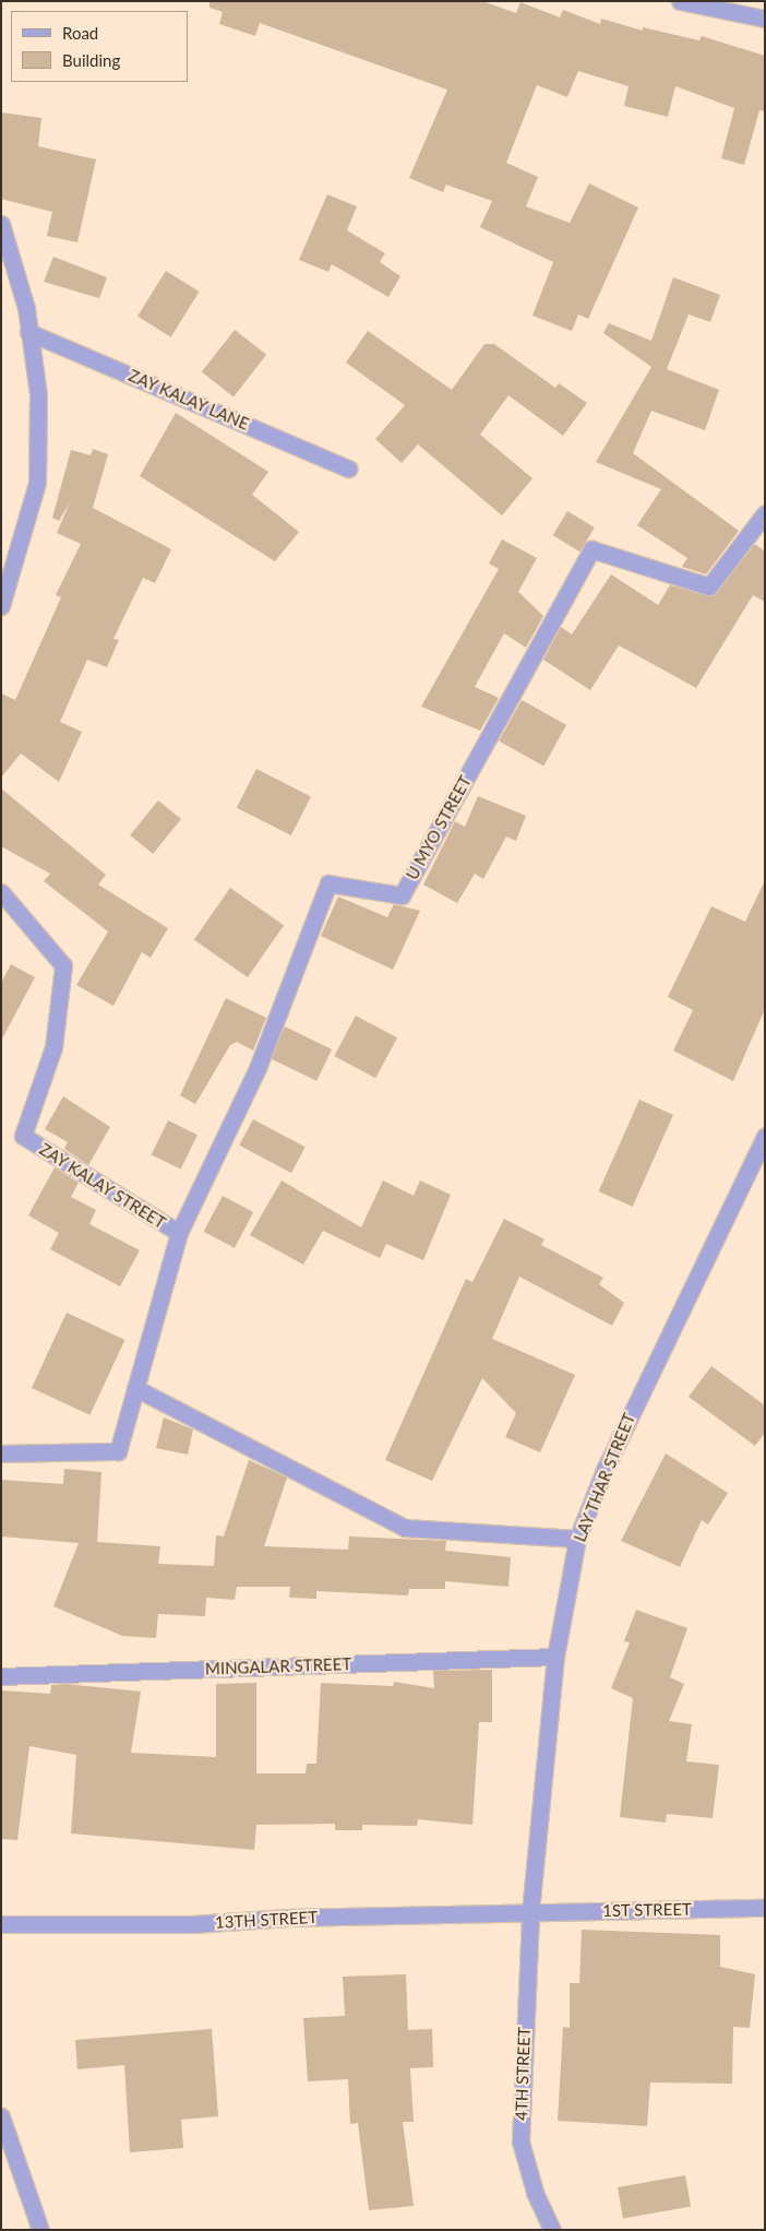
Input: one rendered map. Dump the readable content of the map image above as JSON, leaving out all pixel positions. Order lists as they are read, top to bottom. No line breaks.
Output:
{"streets":{"street":["ZAY KALAY LANE","U MYO STREET","ZAY KALAY STREET","LAY THAR STREET","MINGALAR STREET","1ST STREET","13TH STREET","4TH STREET"]},"crossings":[["U MYO STREET","ZAY KALAY STREET"],["LAY THAR STREET","MINGALAR STREET"],["LAY THAR STREET","1ST STREET"],["LAY THAR STREET","13TH STREET"],["LAY THAR STREET","4TH STREET"],["1ST STREET","13TH STREET"],["1ST STREET","4TH STREET"],["13TH STREET","4TH STREET"]],"legend":["Road","Building"]}
